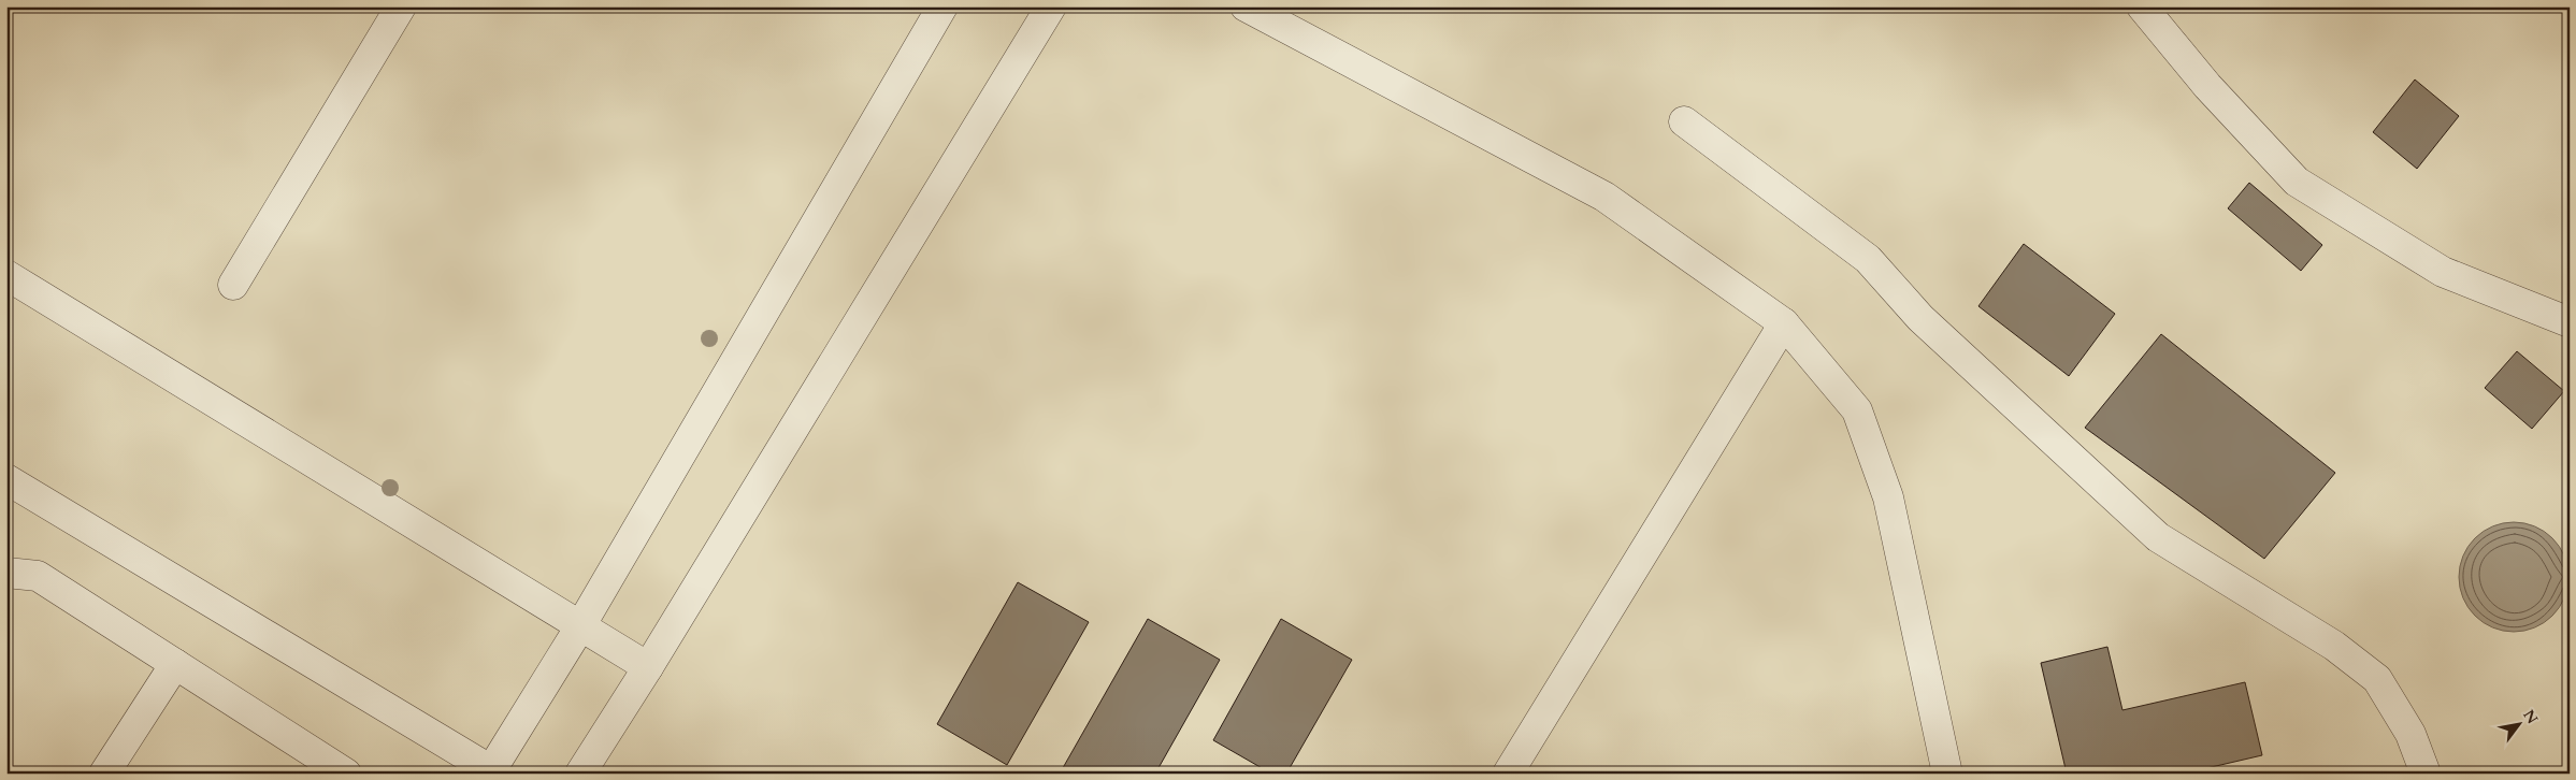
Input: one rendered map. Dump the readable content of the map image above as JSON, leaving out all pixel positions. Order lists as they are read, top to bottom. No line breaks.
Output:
{"north":"top right"}
